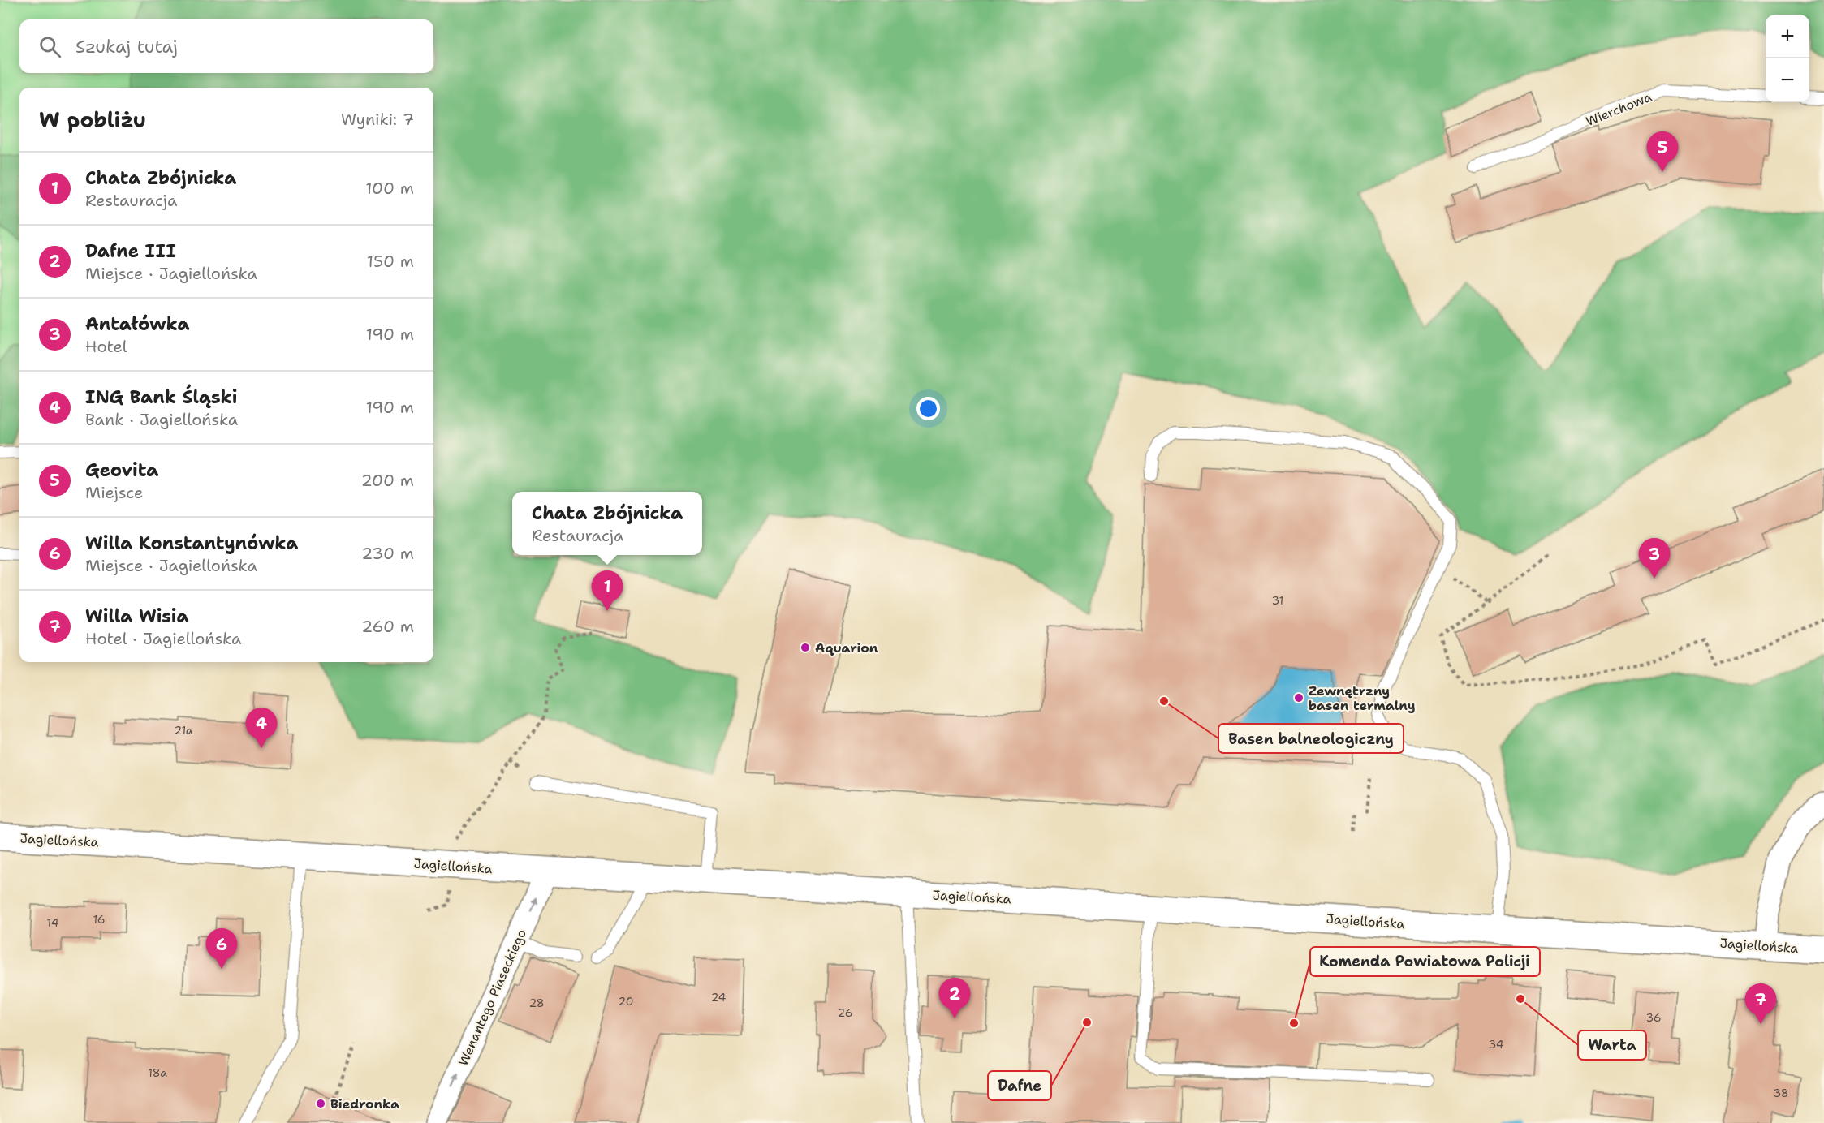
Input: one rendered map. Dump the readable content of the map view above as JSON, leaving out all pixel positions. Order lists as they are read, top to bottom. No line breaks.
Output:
{"streets":{"street":["Jagiellońska","Wenantego Piaseckiego"],"lane":["Wierchowa"]},"crossings":[["Jagiellońska","Wenantego Piaseckiego"]],"one_way":["Wenantego Piaseckiego"],"places":["Aquarion","Zewnętrzny basen termalny","Basen balneologiczny","Warta","Dafne","Komenda Powiatowa Policji","Biedronka"],"house_numbers":["31","21a","16","14","24","20","28","26","36","34","18a","38"],"page":{"map_buttons":["+","−"],"search":"Szukaj tutaj","heading":["W pobliżu","Wyniki: 7"],"pins":["5","3","1","4","6","2","7"],"list":[{"mark":"1","name":"Chata Zbójnicka","note":"Restauracja","value":"100 m"},{"mark":"2","name":"Dafne III","note":"Miejsce · Jagiellońska","value":"150 m"},{"mark":"3","name":"Antałówka","note":"Hotel","value":"190 m"},{"mark":"4","name":"ING Bank Śląski","note":"Bank · Jagiellońska","value":"190 m"},{"mark":"5","name":"Geovita","note":"Miejsce","value":"200 m"},{"mark":"6","name":"Willa Konstantynówka","note":"Miejsce · Jagiellońska","value":"230 m"},{"mark":"7","name":"Willa Wisia","note":"Hotel · Jagiellońska","value":"260 m"}],"popup":["Chata Zbójnicka","Restauracja"]}}
